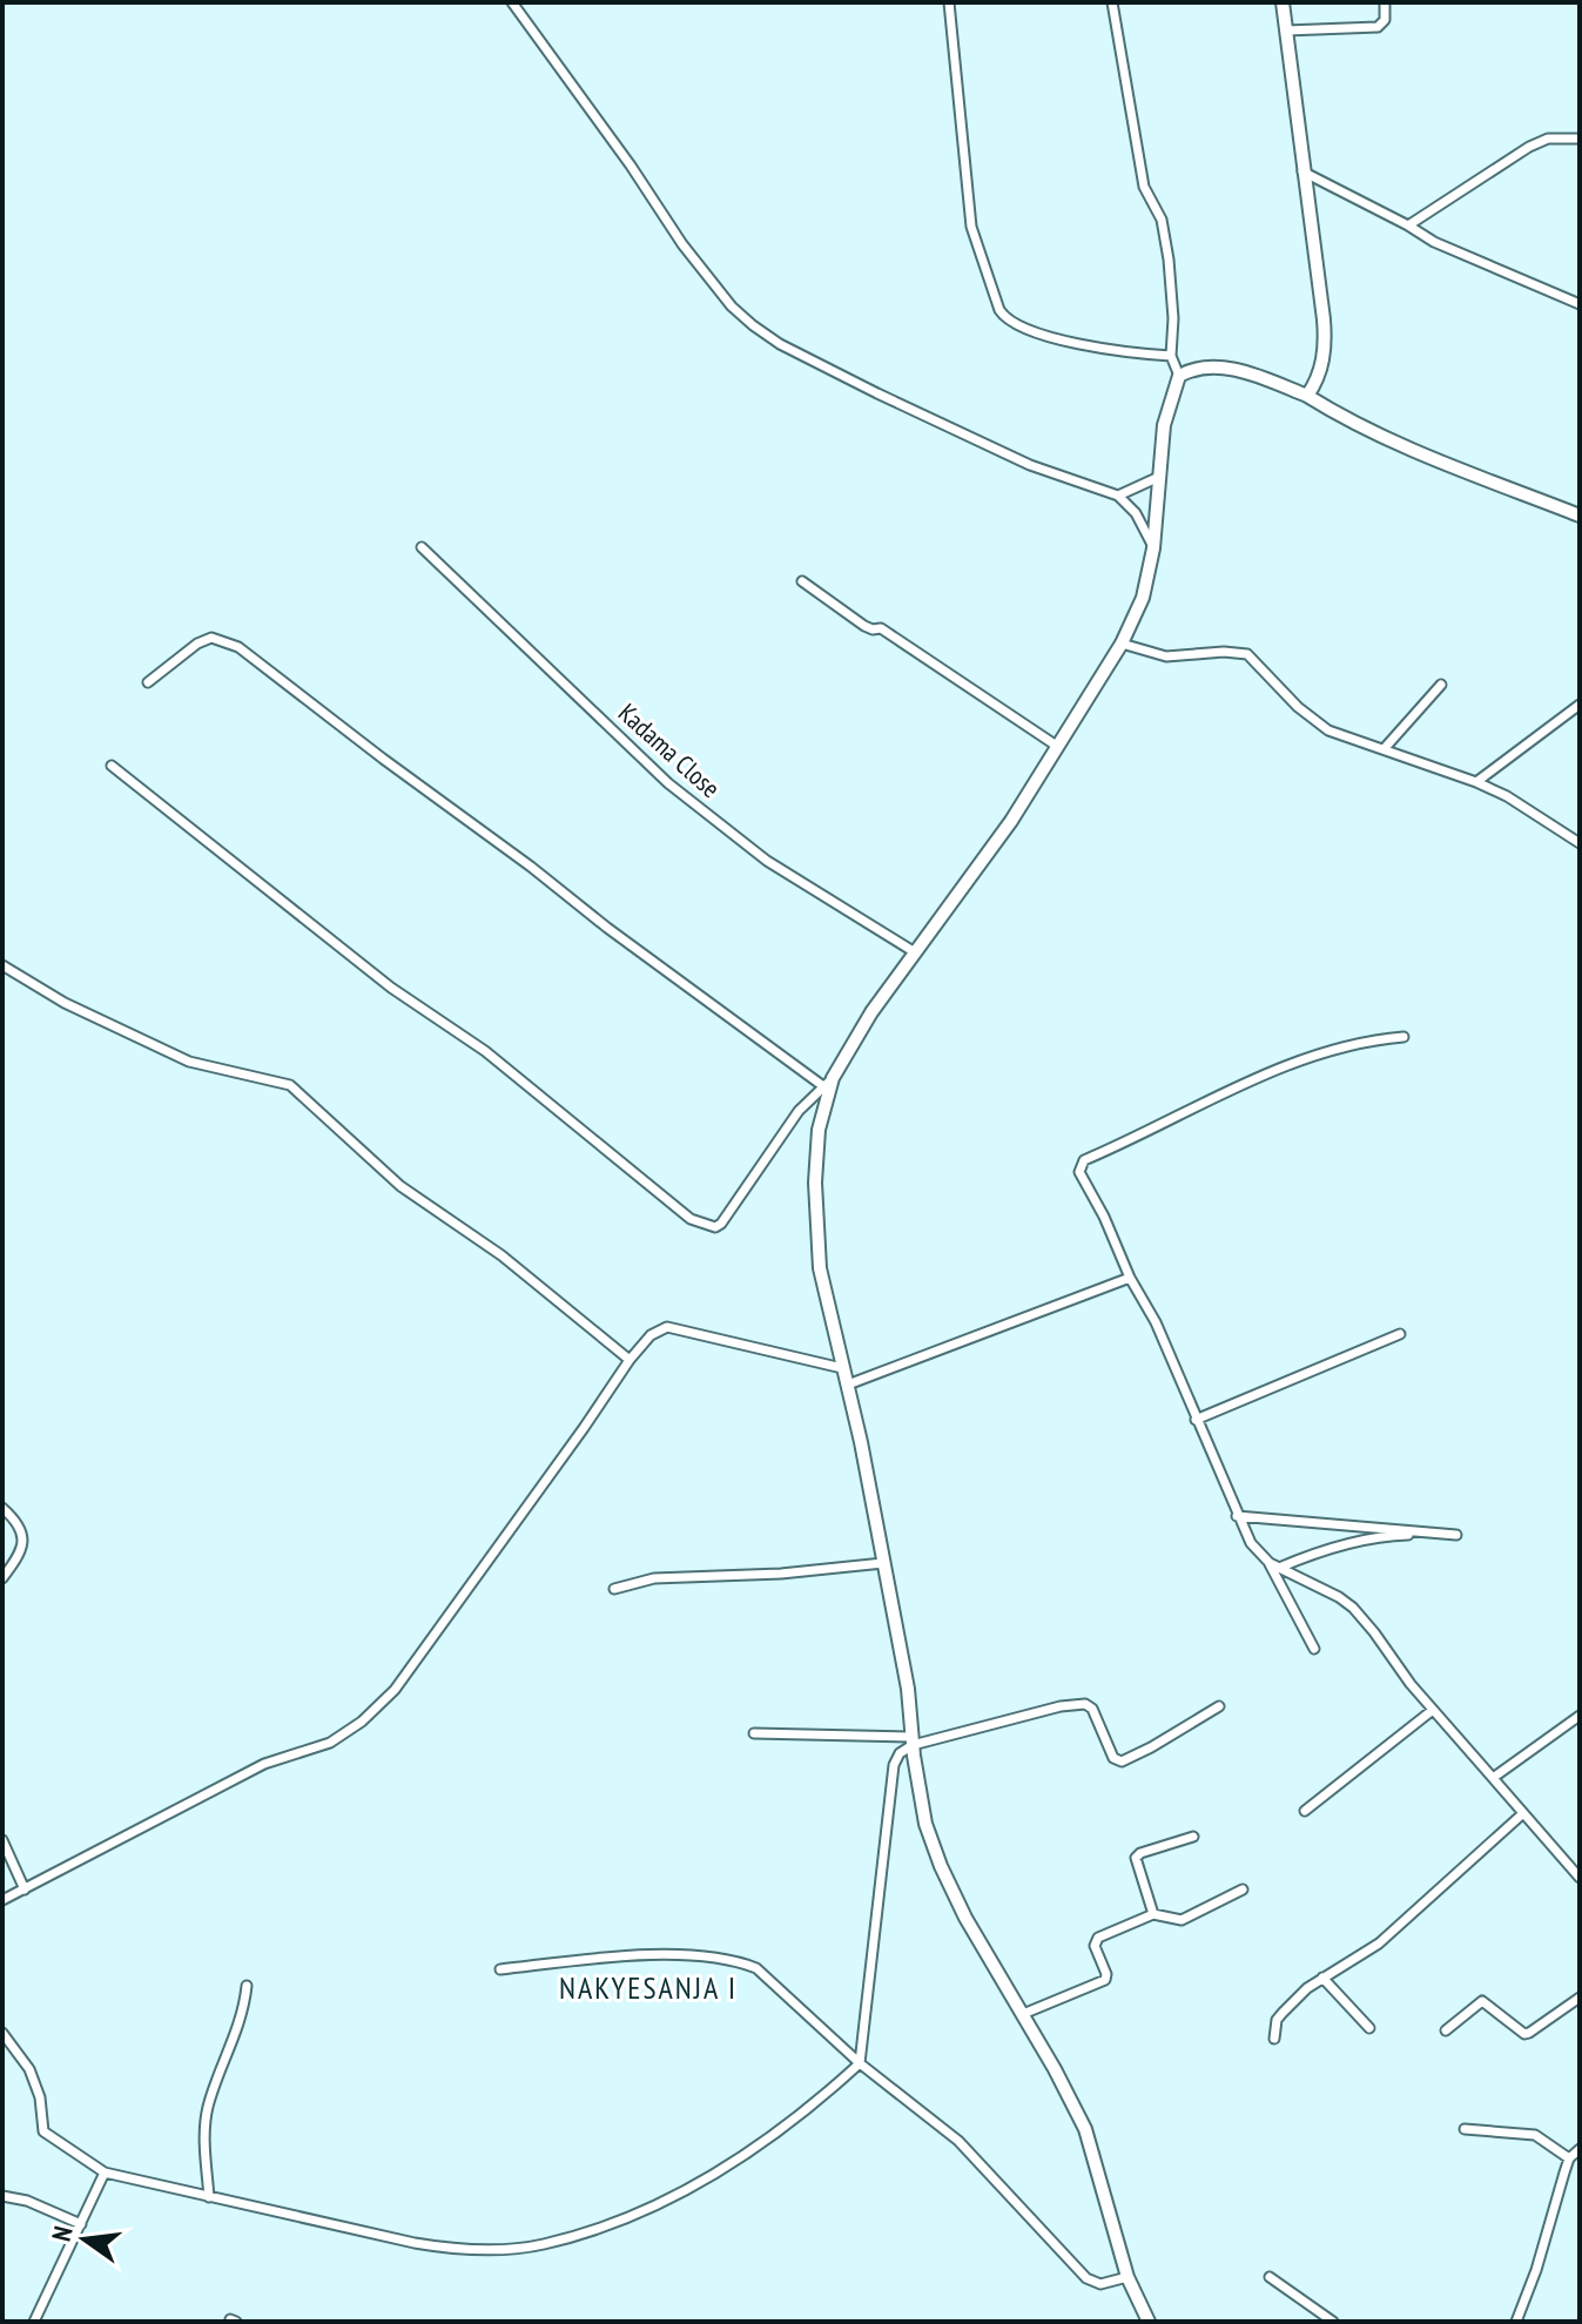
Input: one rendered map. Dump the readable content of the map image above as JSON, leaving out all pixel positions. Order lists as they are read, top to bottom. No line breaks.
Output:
{"streets":{"street":["Kadama Close"]},"districts":["NAKYESANJA I"],"north":"left"}
